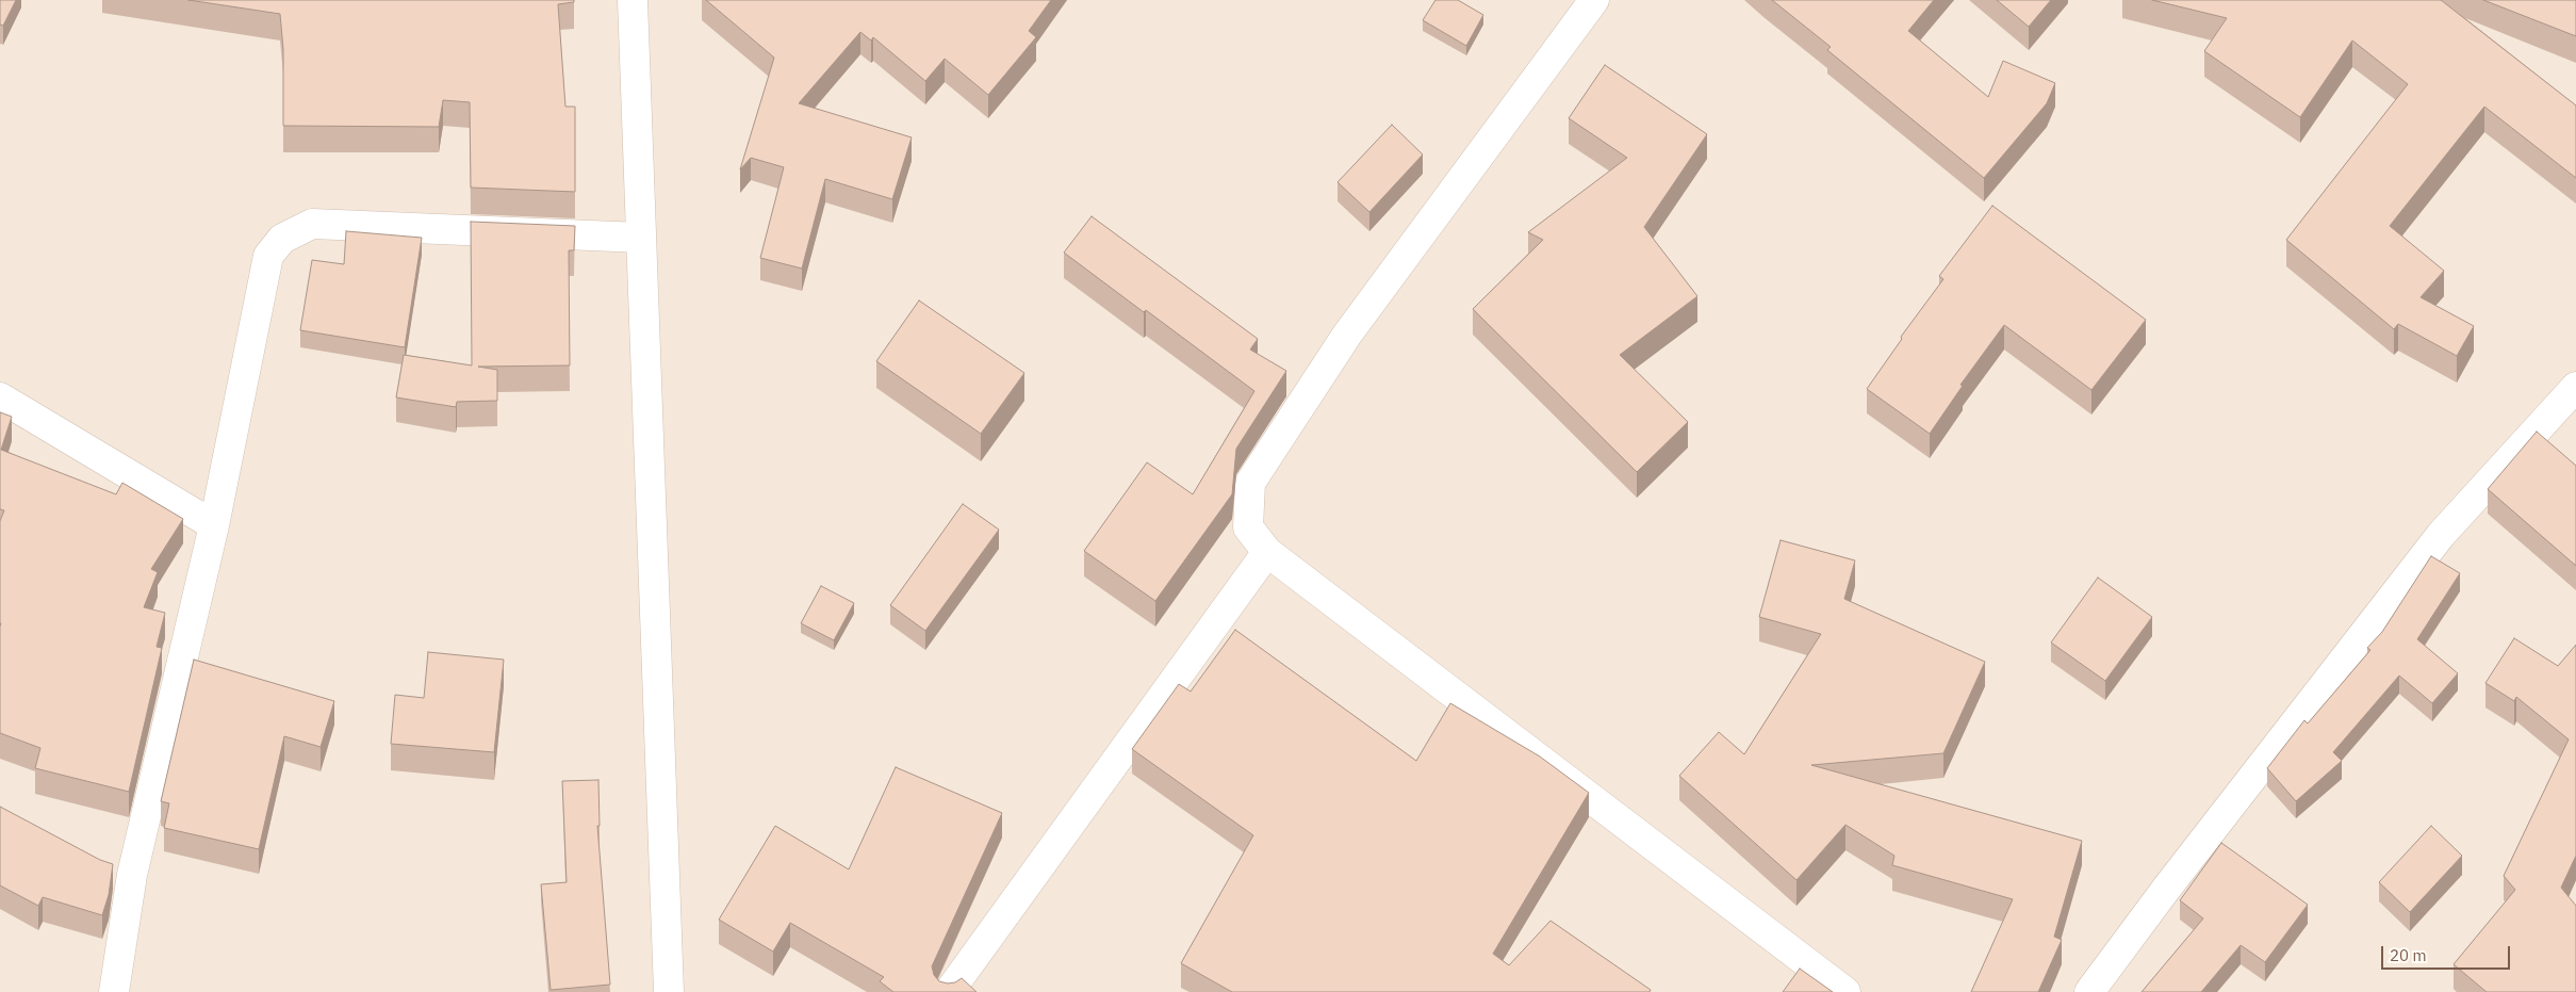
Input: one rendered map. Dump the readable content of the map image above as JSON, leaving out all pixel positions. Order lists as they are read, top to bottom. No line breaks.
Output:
{"scale_bar":"20 m"}
